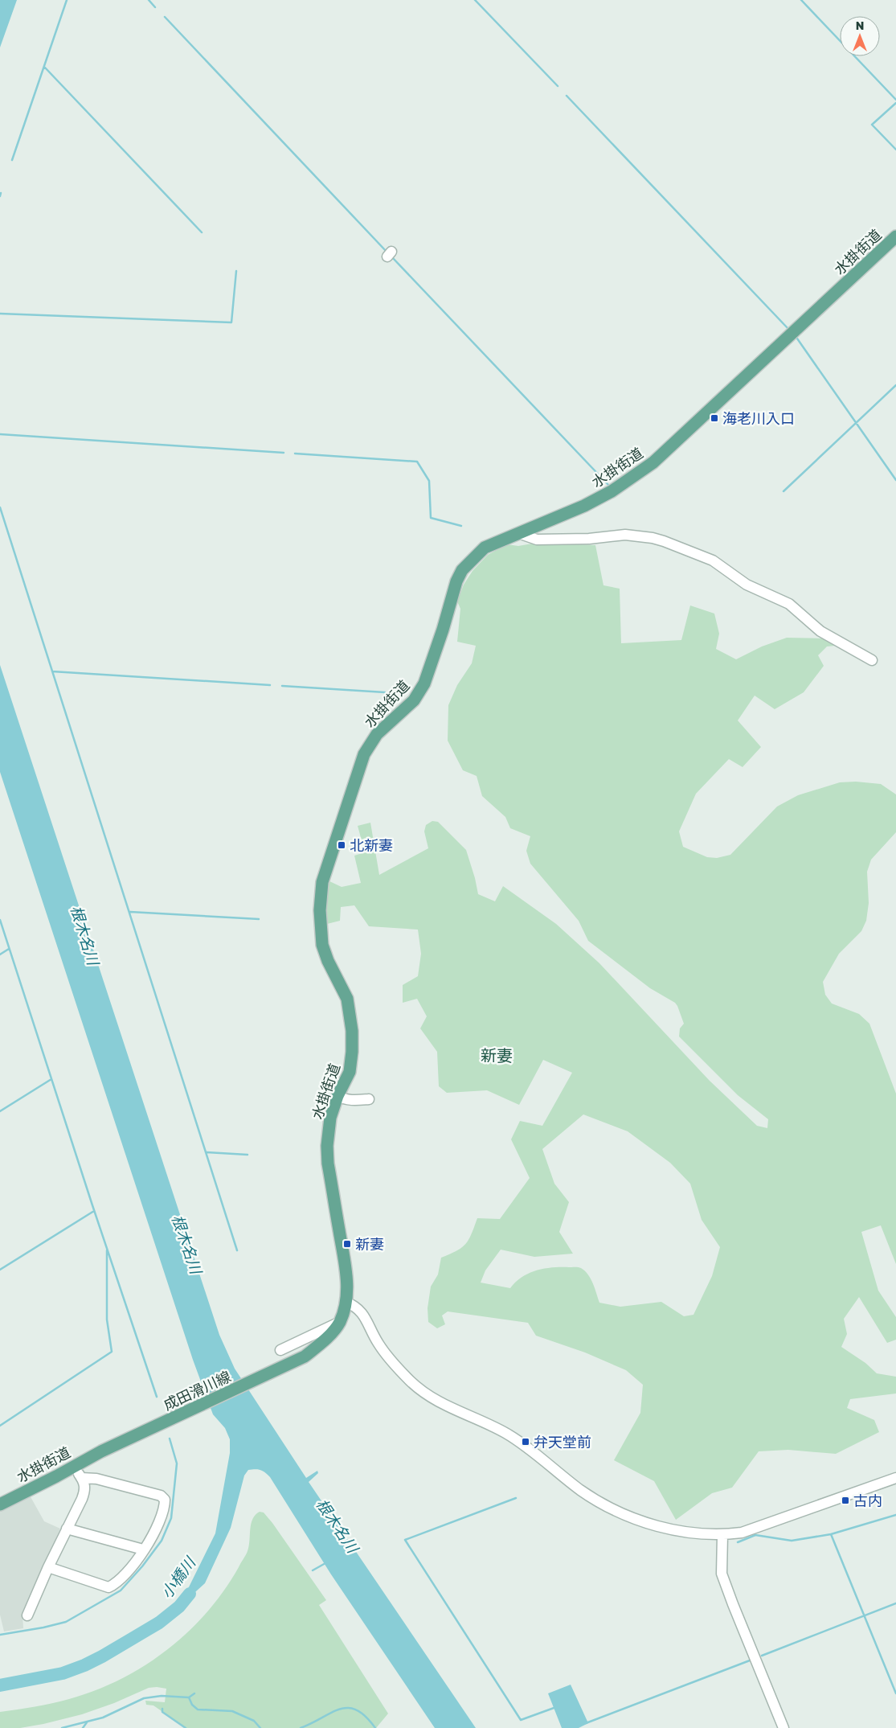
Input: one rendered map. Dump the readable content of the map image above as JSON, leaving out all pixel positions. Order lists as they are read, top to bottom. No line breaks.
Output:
{"streets":{"main road":["水掛街道","成田滑川線"]},"crossings":[["水掛街道","成田滑川線"]],"districts":["新妻"],"water":["根木名川","小橋川"],"places":{"transit":["海老川入口","北新妻","新妻","弁天堂前","古内"]},"north":"top"}
